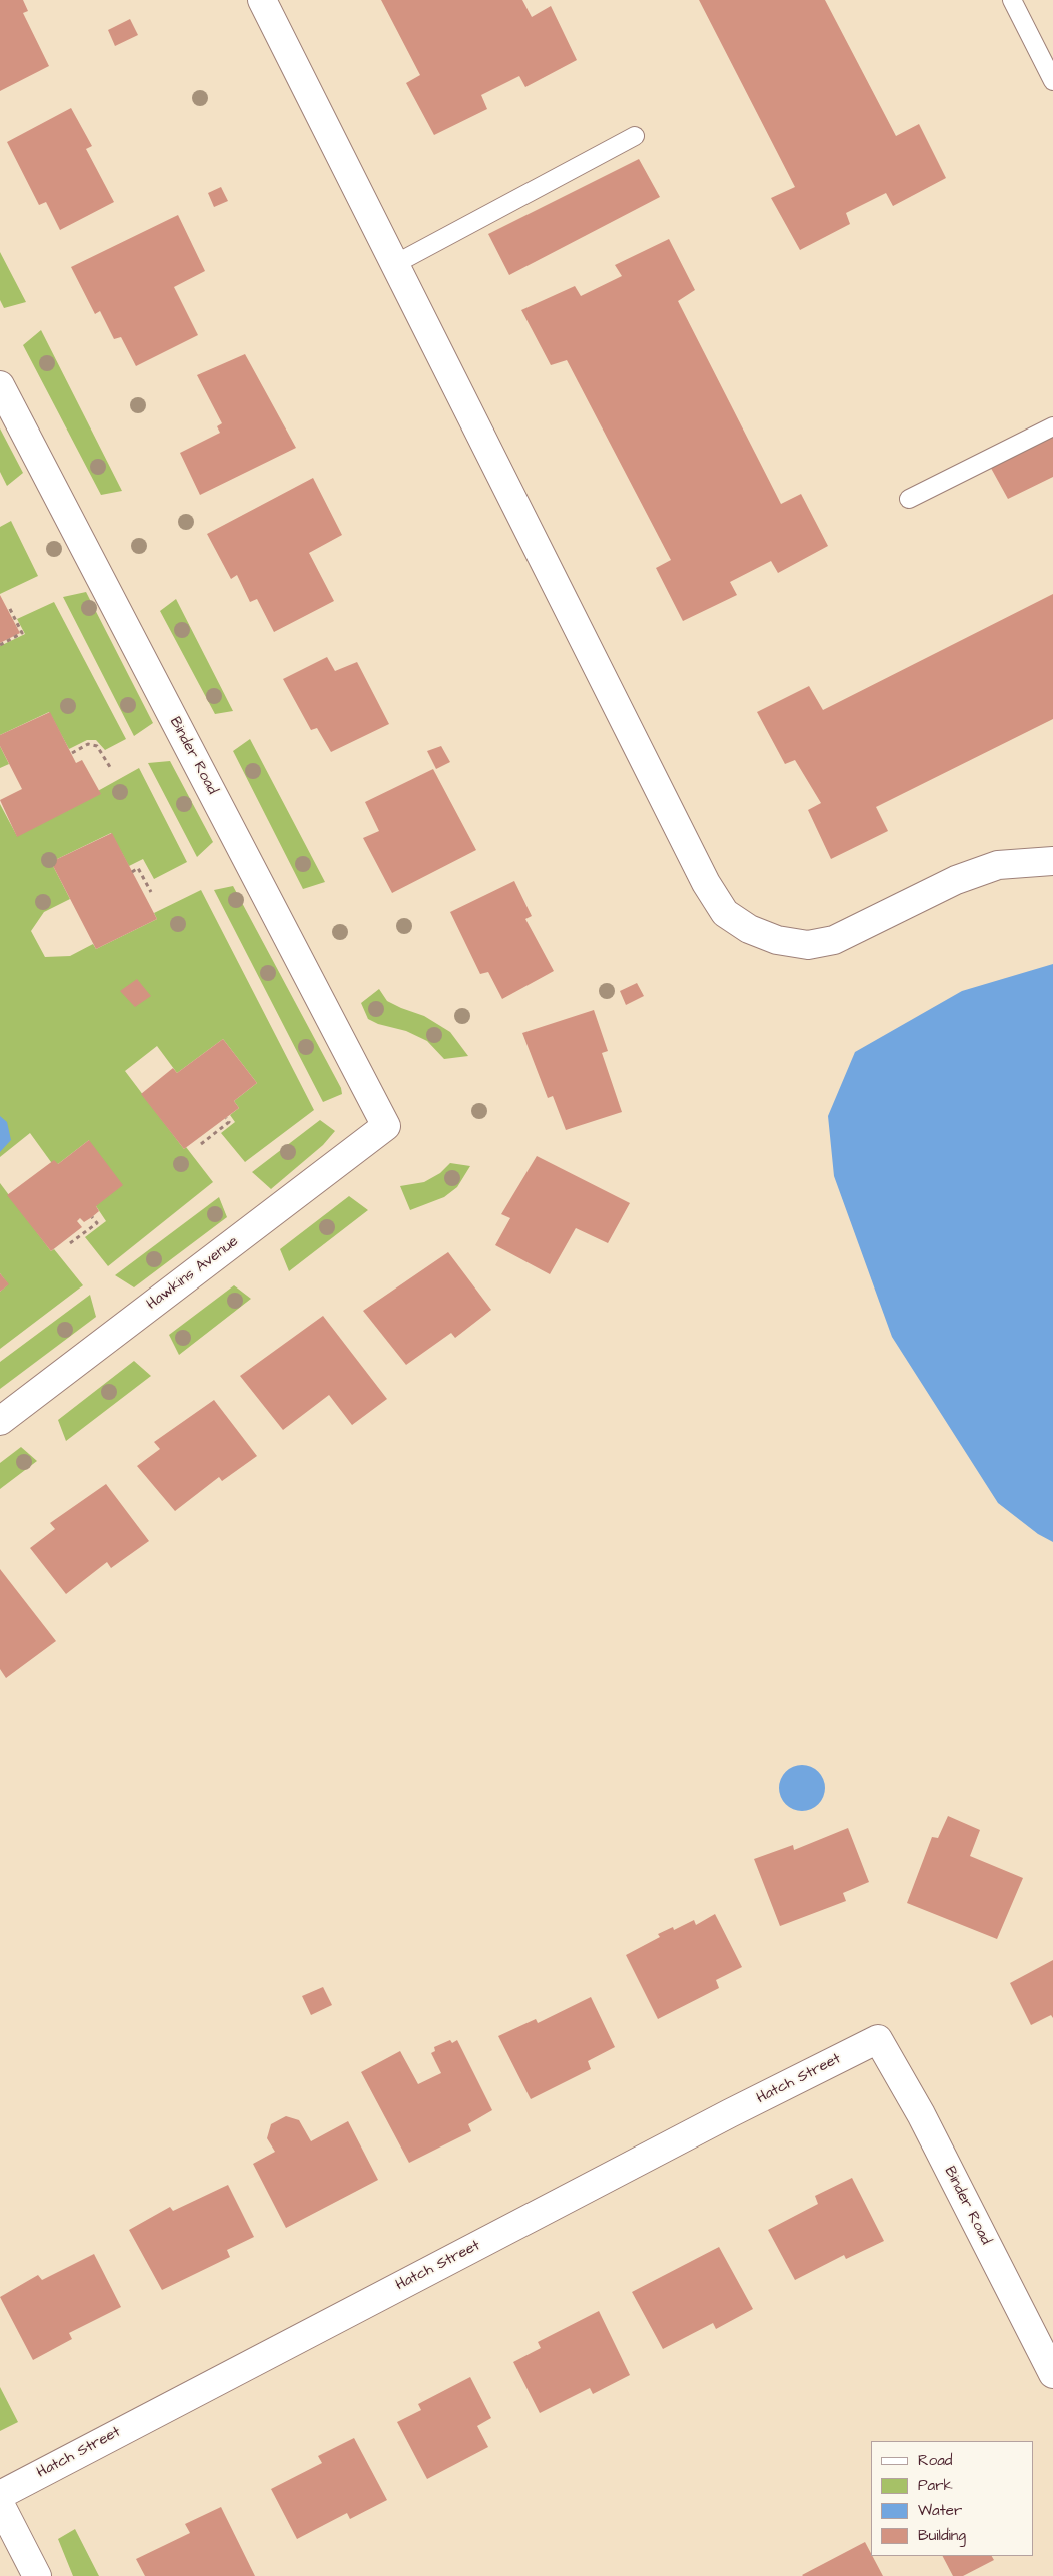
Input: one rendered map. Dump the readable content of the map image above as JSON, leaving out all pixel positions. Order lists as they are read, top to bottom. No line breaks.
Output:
{"streets":{"street":["Binder Road","Hawkins Avenue","Hatch Street"]},"crossings":[["Binder Road","Hawkins Avenue"],["Binder Road","Hatch Street"]],"legend":["Road","Park","Water","Building"]}
